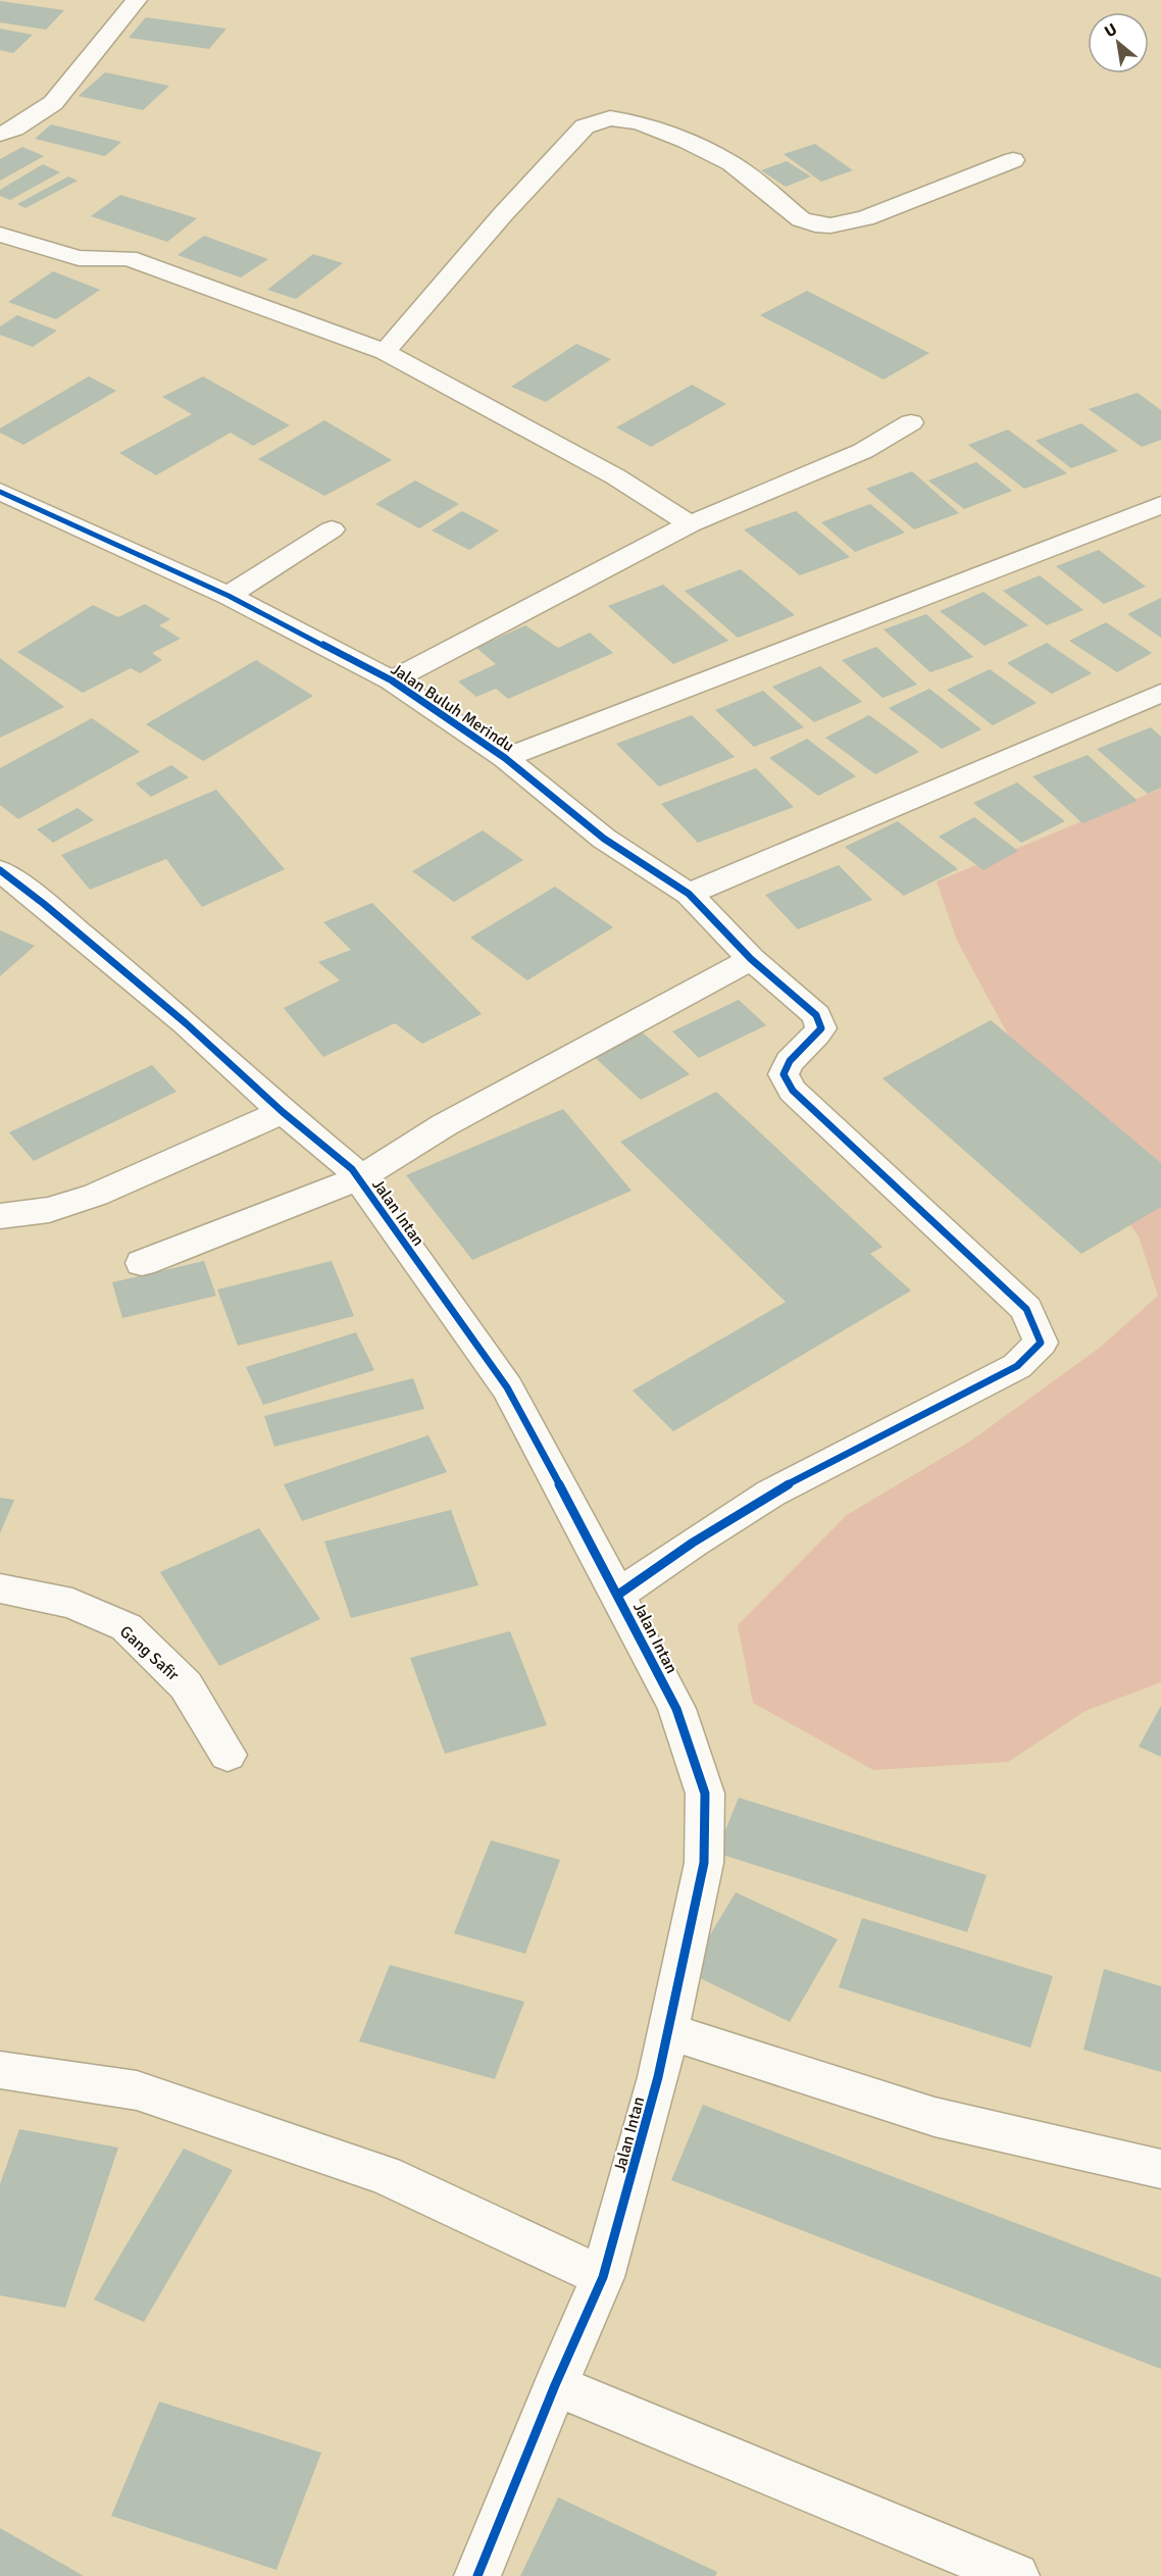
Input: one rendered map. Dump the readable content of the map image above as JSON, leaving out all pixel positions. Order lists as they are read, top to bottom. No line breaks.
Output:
{"streets":{"street":["Jalan Buluh Merindu","Jalan Intan","Gang Safir"]},"crossings":[["Jalan Buluh Merindu","Jalan Intan"]],"north":"top left"}
